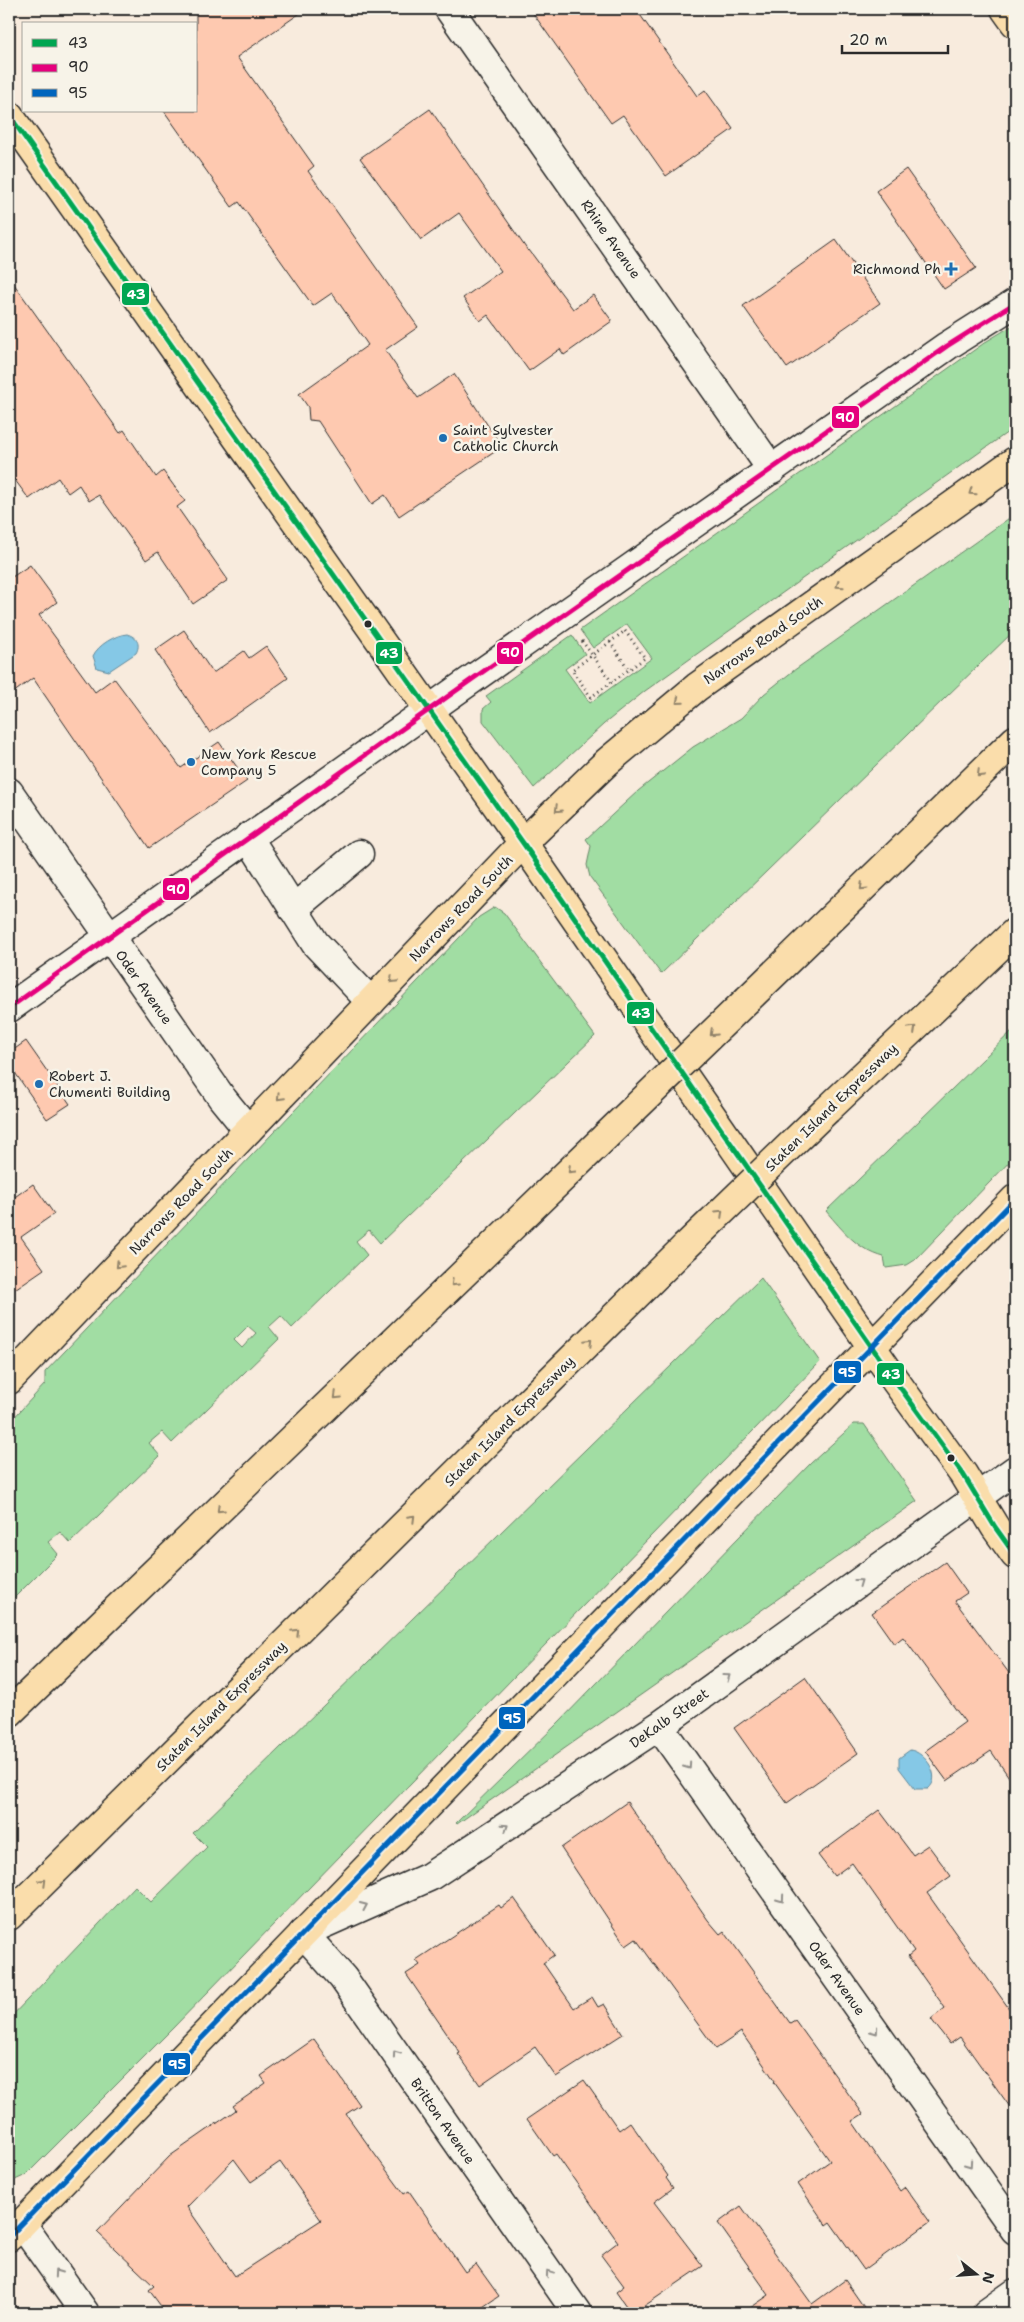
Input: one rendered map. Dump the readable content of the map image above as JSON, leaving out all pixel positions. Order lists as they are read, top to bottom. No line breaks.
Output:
{"streets":{"main road":["Narrows Road South","Staten Island Expressway"],"street":["Rhine Avenue","Oder Avenue","DeKalb Street","Britton Avenue"]},"crossings":[["Narrows Road South","Oder Avenue"],["Oder Avenue","DeKalb Street"],["DeKalb Street","Britton Avenue"]],"one_way":["Narrows Road South","Oder Avenue","DeKalb Street","Britton Avenue"],"places":{"health":["Richmond Ph"],"other":["Saint Sylvester Catholic Church","New York Rescue Company 5","Robert J. Chumenti Building"]},"lines":["transit line 43","transit line 90","transit line 95"],"legend":["43","90","95"],"scale_bar":"20 m","north":"right"}
